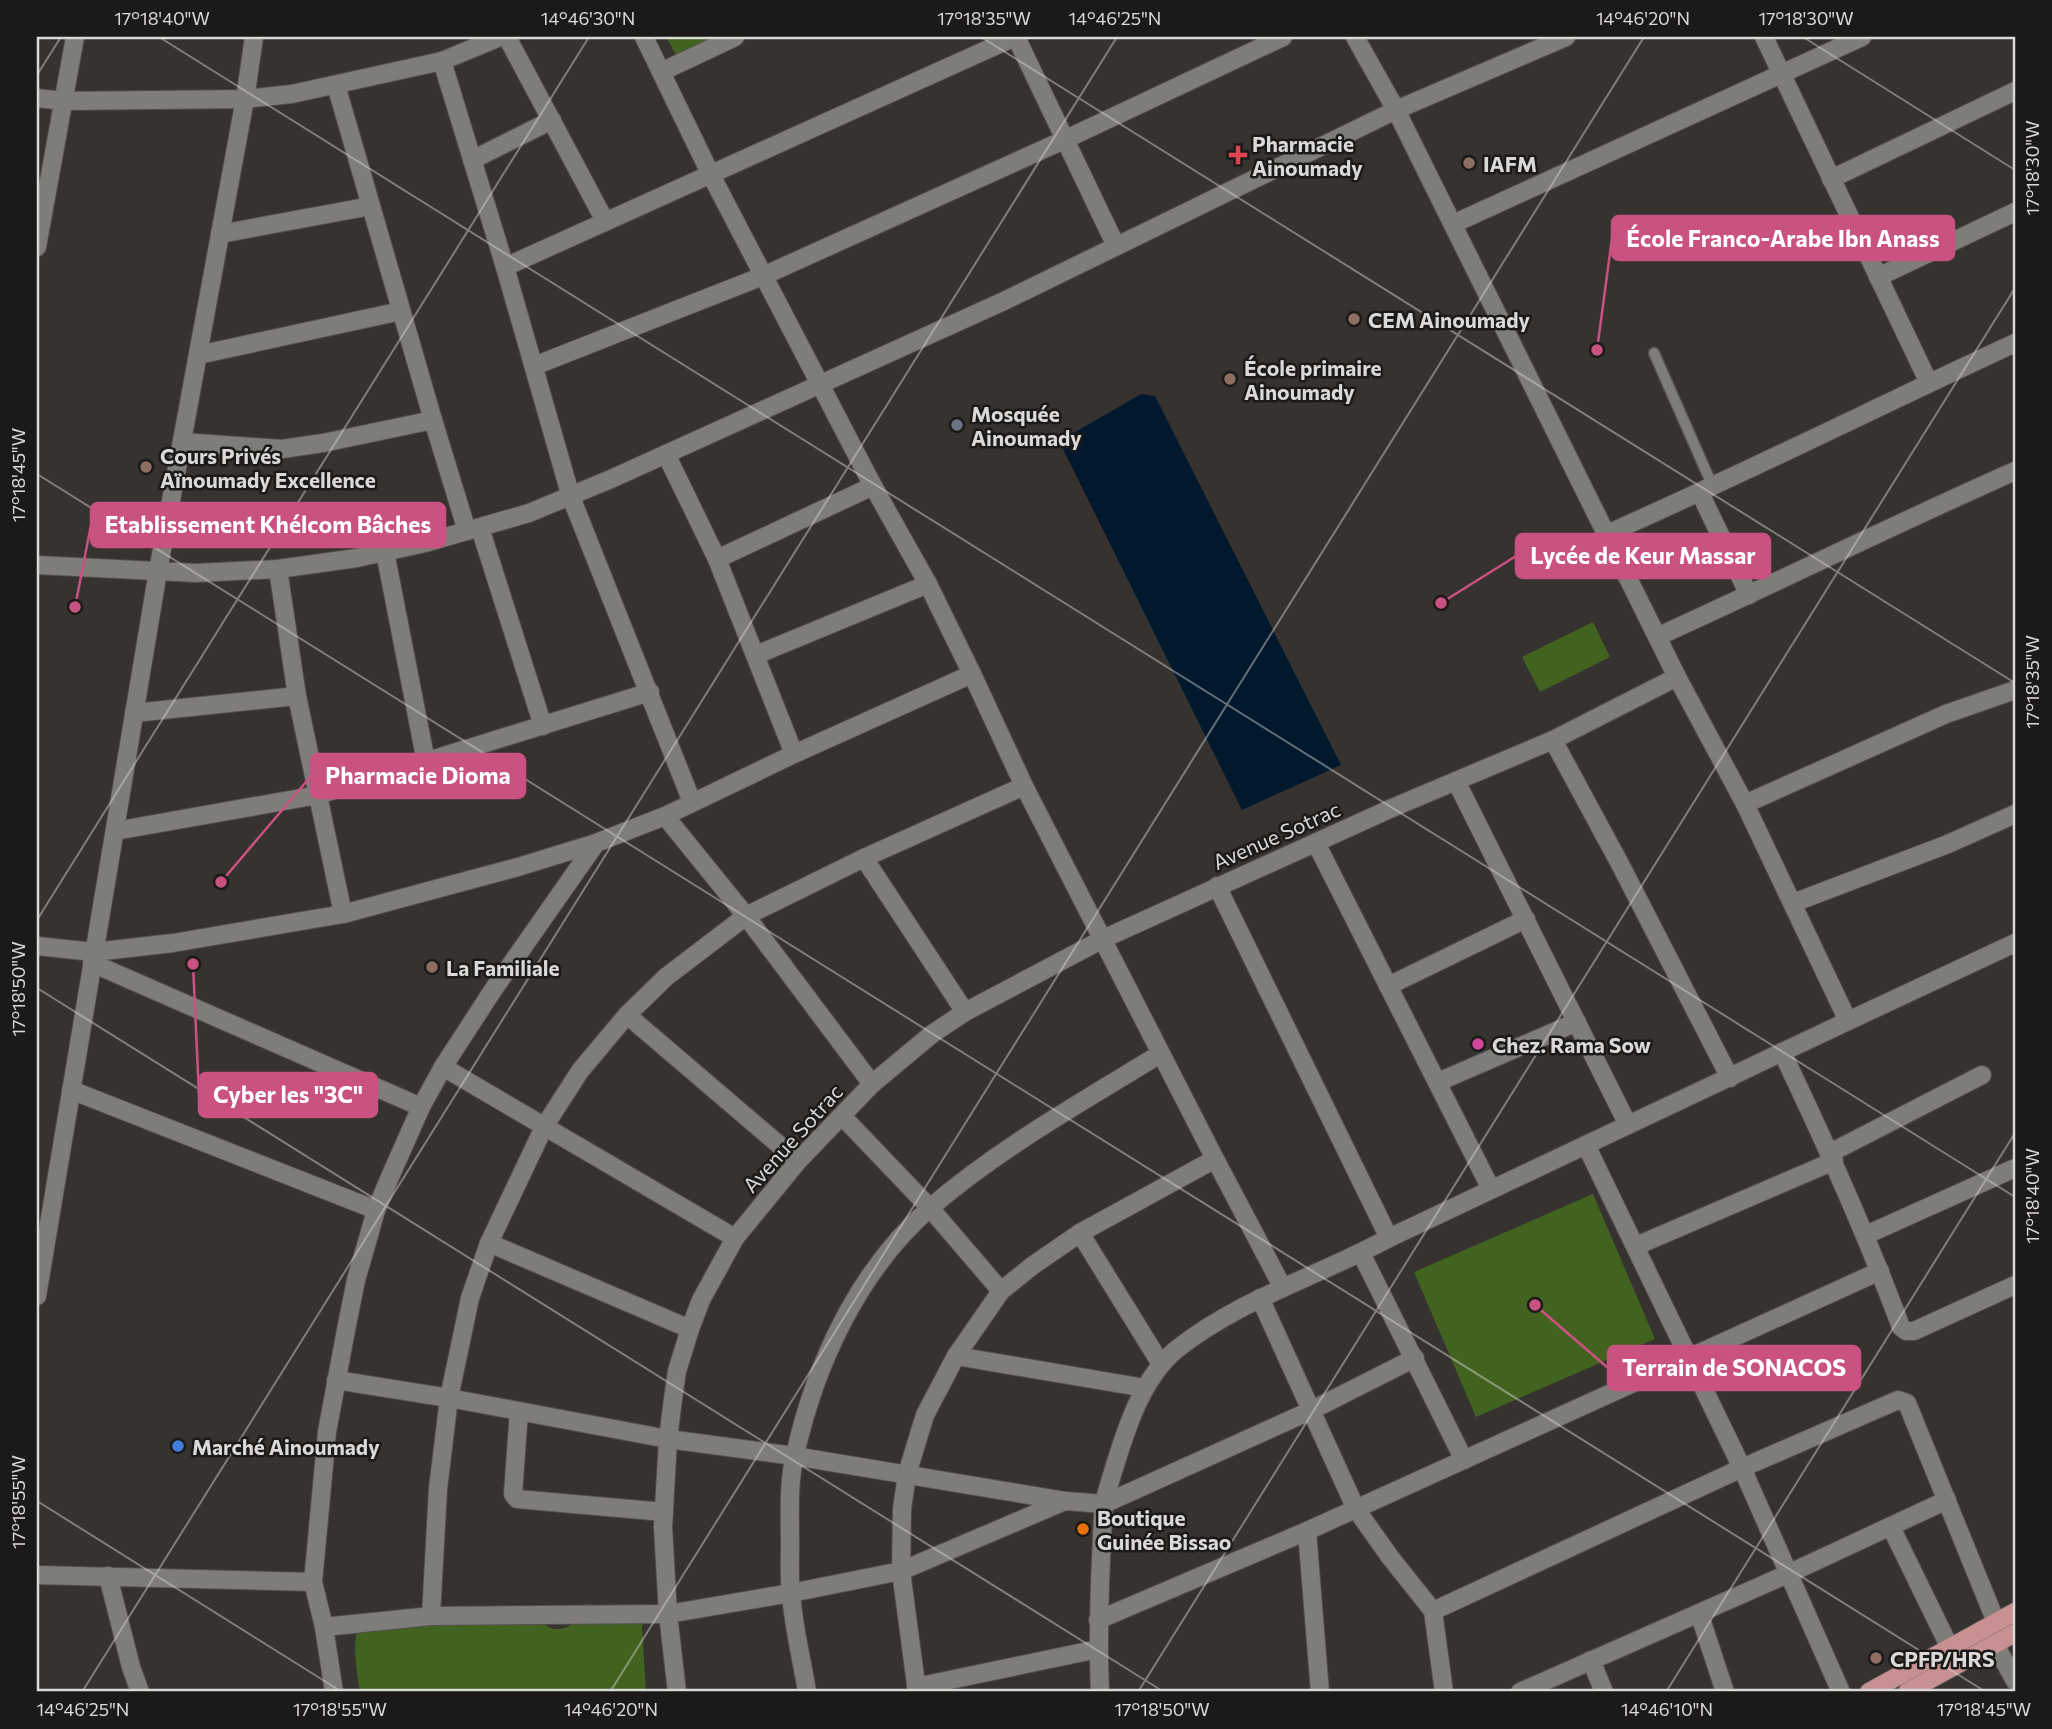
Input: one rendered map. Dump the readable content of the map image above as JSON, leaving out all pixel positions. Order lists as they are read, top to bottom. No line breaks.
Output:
{"streets":{"street":["Avenue Sotrac"]},"places":{"health":["Pharmacie Ainoumady"],"other":["IAFM","CEM Ainoumady","École Franco-Arabe Ibn Anass","École primaire Ainoumady","Mosquée Ainoumady","Cours Privés Aïnoumady Excellence","Lycée de Keur Massar","Etablissement Khélcom Bâches","Pharmacie Dioma","Cyber les \"3C\"","La Familiale","Chez. Rama Sow","Terrain de SONACOS","Marché Ainoumady","Boutique Guinée Bissao","CPFP/HRS"]},"coordinates":["17°18'40\"W","14°46'30\"N","17°18'35\"W","14°46'25\"N","14°46'20\"N","17°18'30\"W","17°18'45\"W","17°18'50\"W","17°18'55\"W","14°46'10\"N"]}
